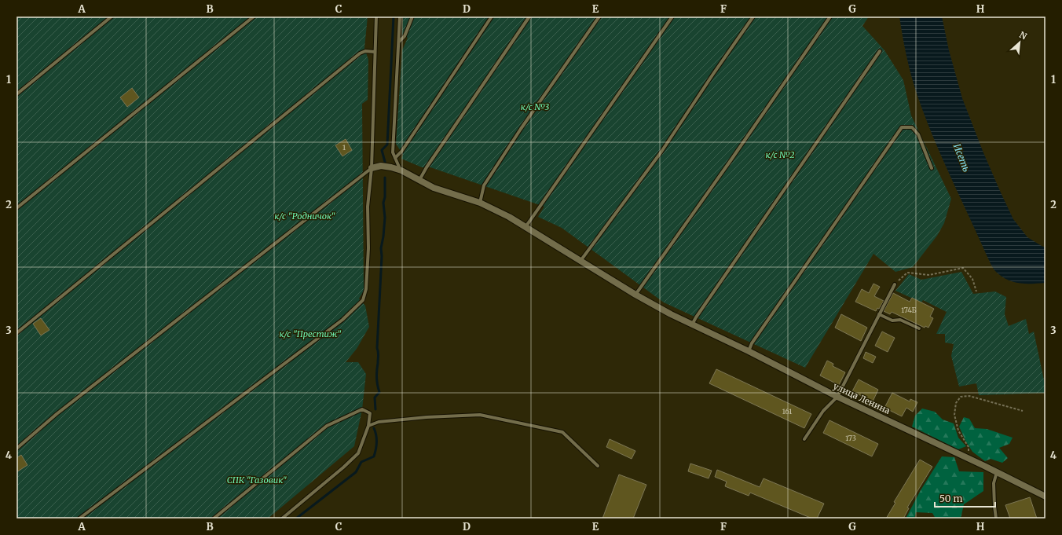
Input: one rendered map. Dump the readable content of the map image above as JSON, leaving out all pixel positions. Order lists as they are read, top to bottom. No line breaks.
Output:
{"streets":{"street":["улица Ленина"]},"water":["Исеть"],"parks":["к/с №3","к/с №2","к/с \"Родничок\"","к/с \"Престиж\"","СПК \"Газовик\""],"house_numbers":["1","174Б","161","173"],"scale_bar":"50 m","north":"top right","grid":{"columns":["A","B","C","D","E","F","G","H"],"rows":["1","2","3","4"]}}
